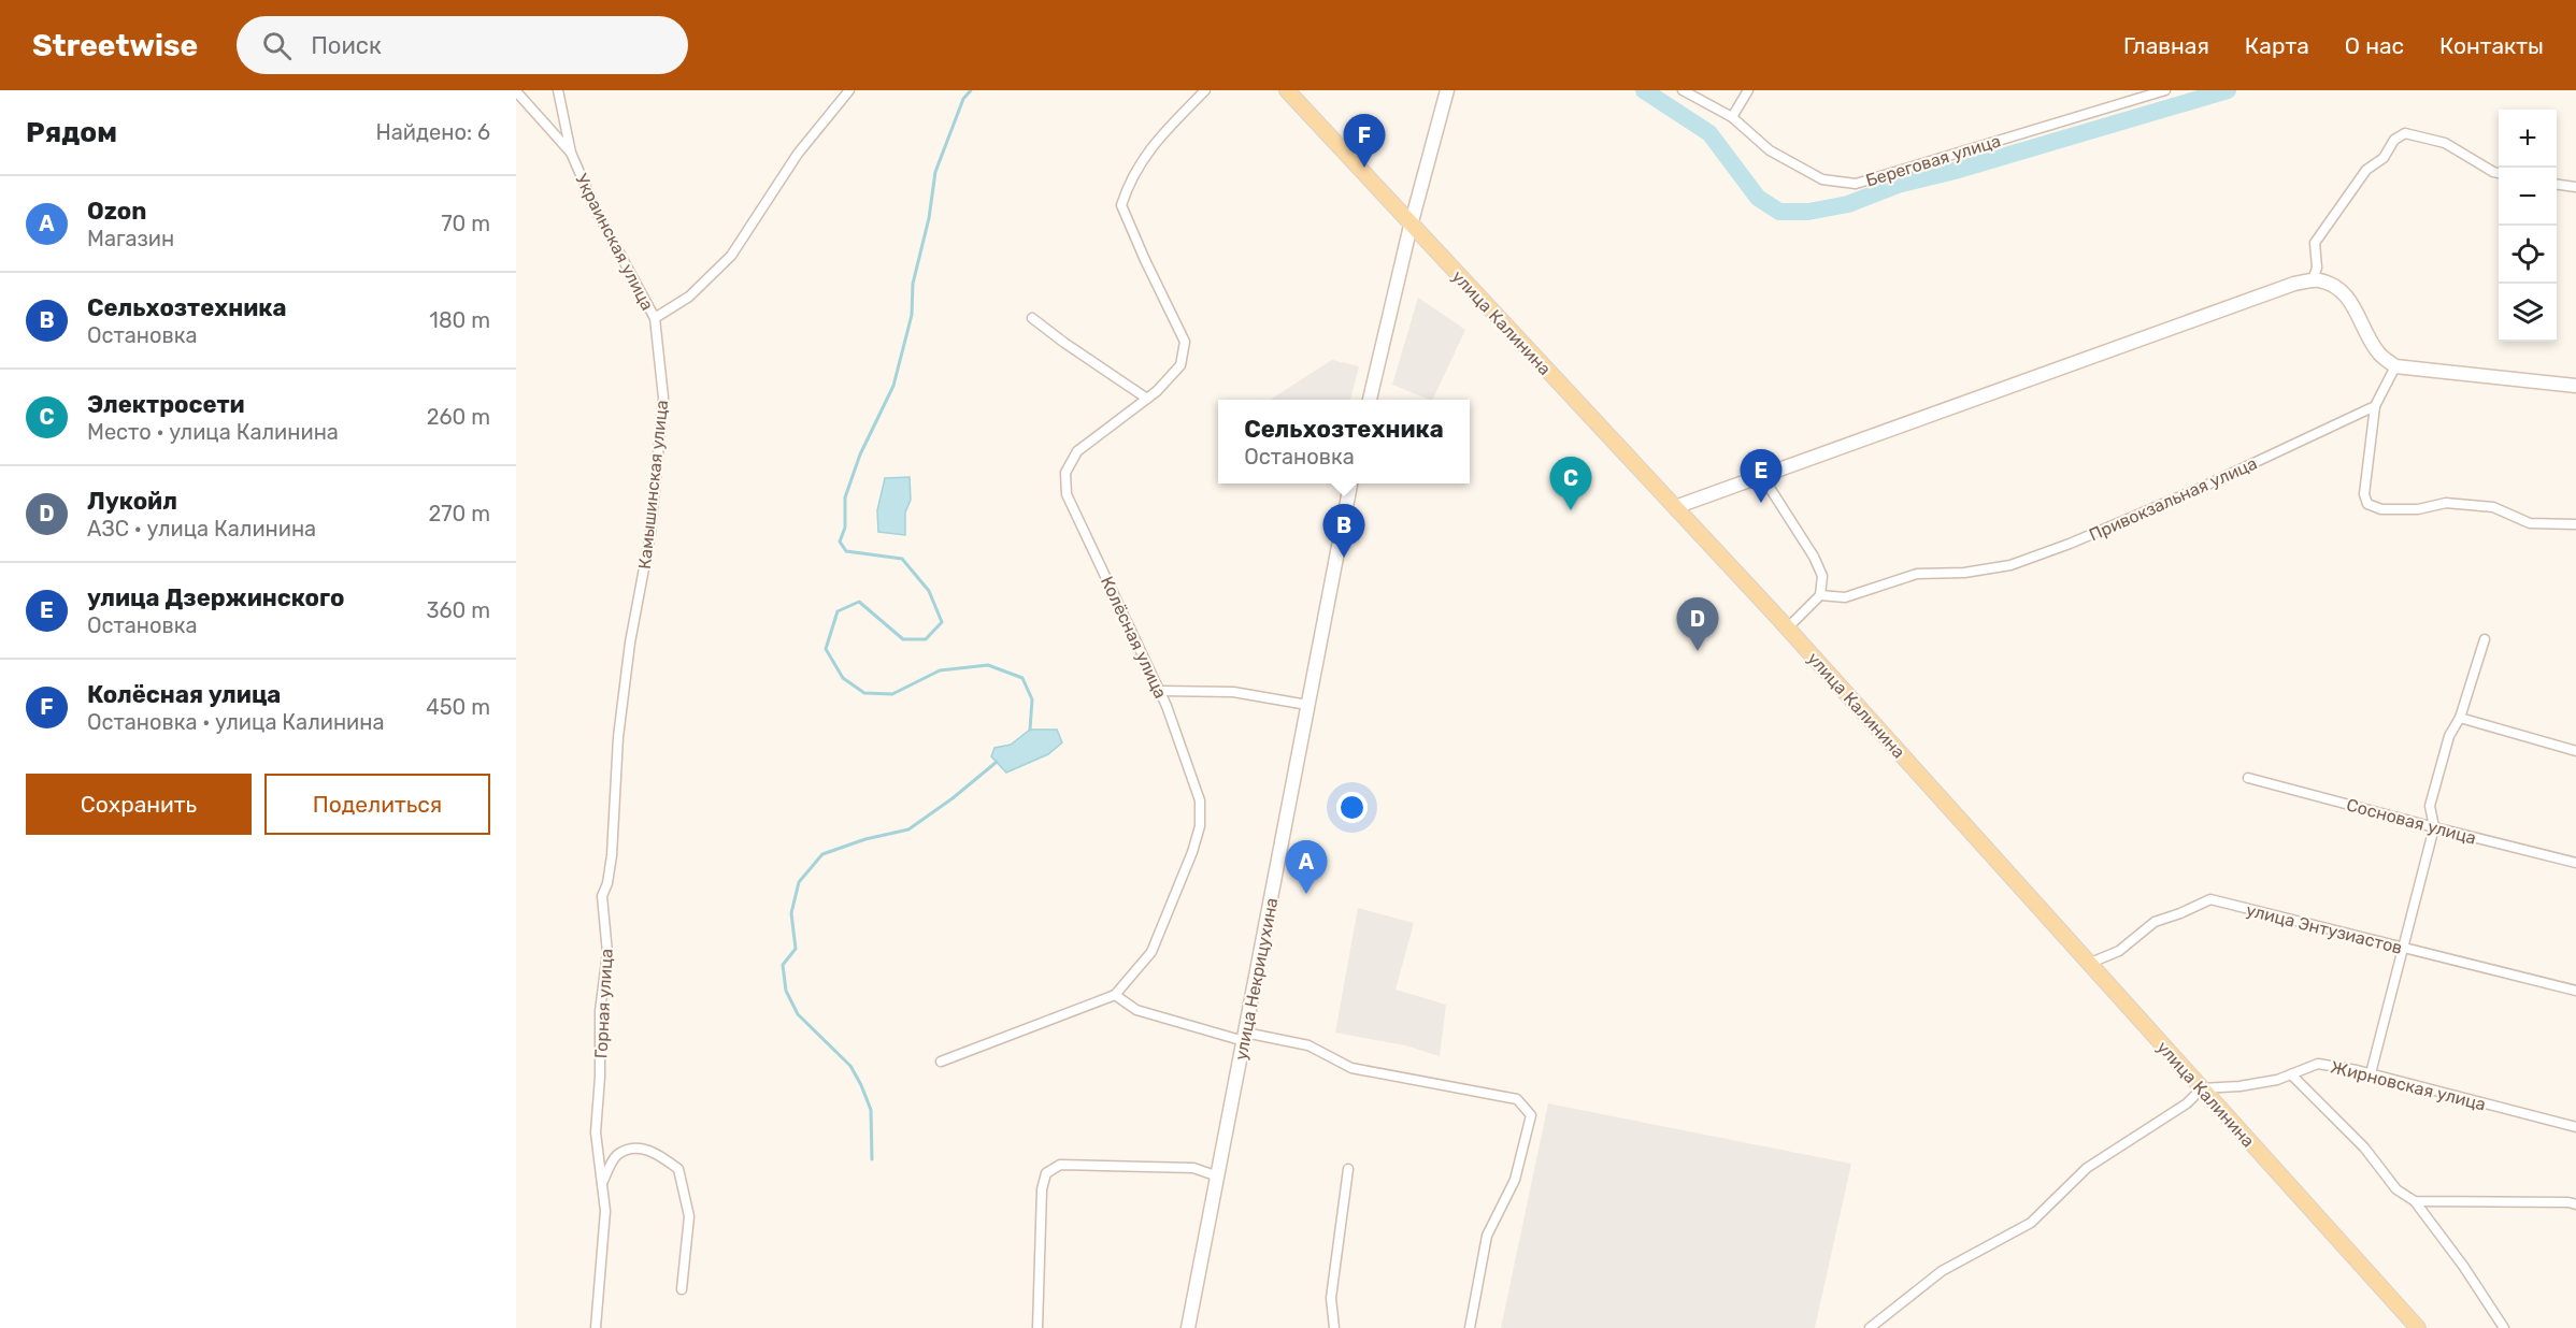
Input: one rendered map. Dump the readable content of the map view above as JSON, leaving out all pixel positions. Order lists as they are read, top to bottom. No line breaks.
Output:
{"streets":{"main road":["улица Калинина"],"street":["Береговая улица","Украинская улица","Камышинская улица","Привокзальная улица","Колёсная улица","Сосновая улица","улица Энтузиастов","улица Некрицухина","Горная улица","Жирновская улица"]},"crossings":[["Украинская улица","Камышинская улица"],["улица Калинина","улица Энтузиастов"],["улица Калинина","Жирновская улица"],["Камышинская улица","Горная улица"]],"page":{"header":"Streetwise","search":"Поиск","nav":["Главная","Карта","О нас","Контакты"],"heading":["Рядом","Найдено: 6"],"map_buttons":["+","−"],"pins":["F","E","C","B","D","A"],"list":[{"mark":"A","name":"Ozon","note":"Магазин","value":"70 m"},{"mark":"B","name":"Сельхозтехника","note":"Остановка","value":"180 m"},{"mark":"C","name":"Электросети","note":"Место · улица Калинина","value":"260 m"},{"mark":"D","name":"Лукойл","note":"АЗС · улица Калинина","value":"270 m"},{"mark":"E","name":"улица Дзержинского","note":"Остановка","value":"360 m"},{"mark":"F","name":"Колёсная улица","note":"Остановка · улица Калинина","value":"450 m"}],"popup":["Сельхозтехника","Остановка"],"buttons":["Сохранить","Поделиться"]}}
